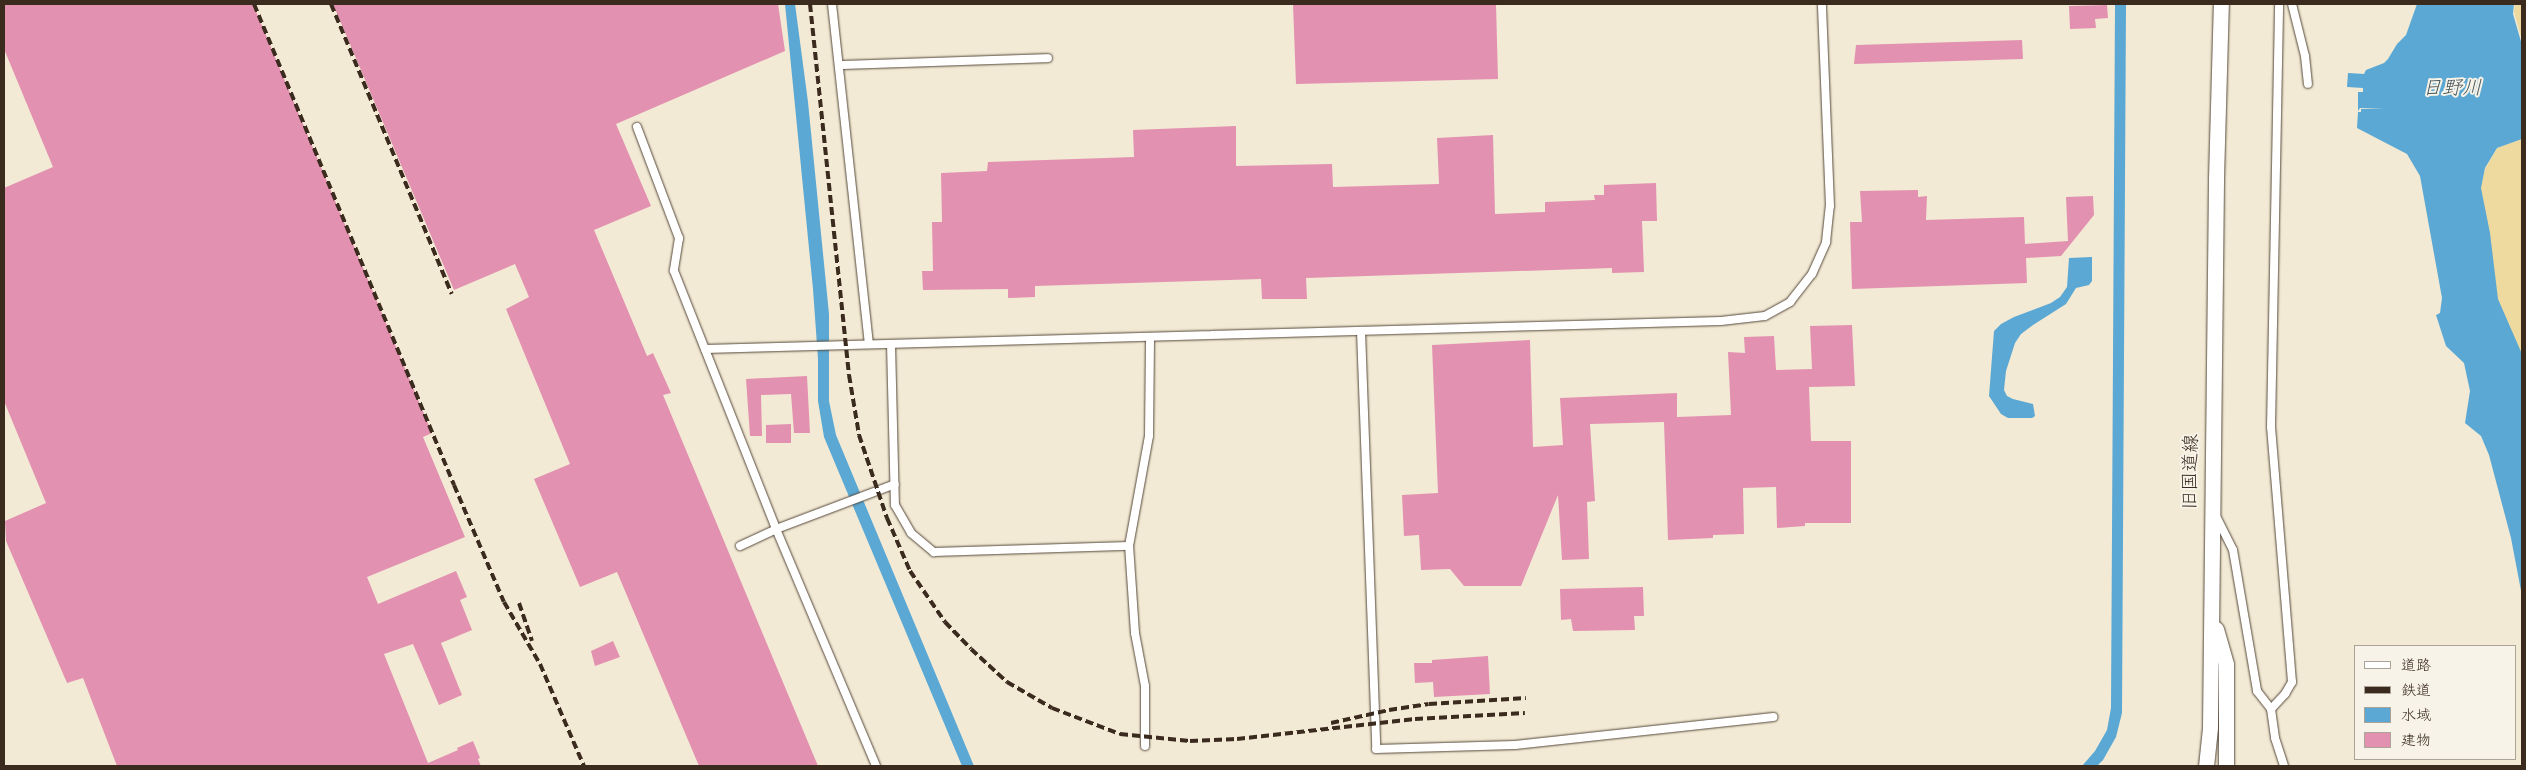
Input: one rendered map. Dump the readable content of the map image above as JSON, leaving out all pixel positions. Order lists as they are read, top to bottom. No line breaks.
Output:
{"streets":{"street":["旧国道線"]},"water":["日野川"],"legend":["道路","鉄道","水域","建物"]}
